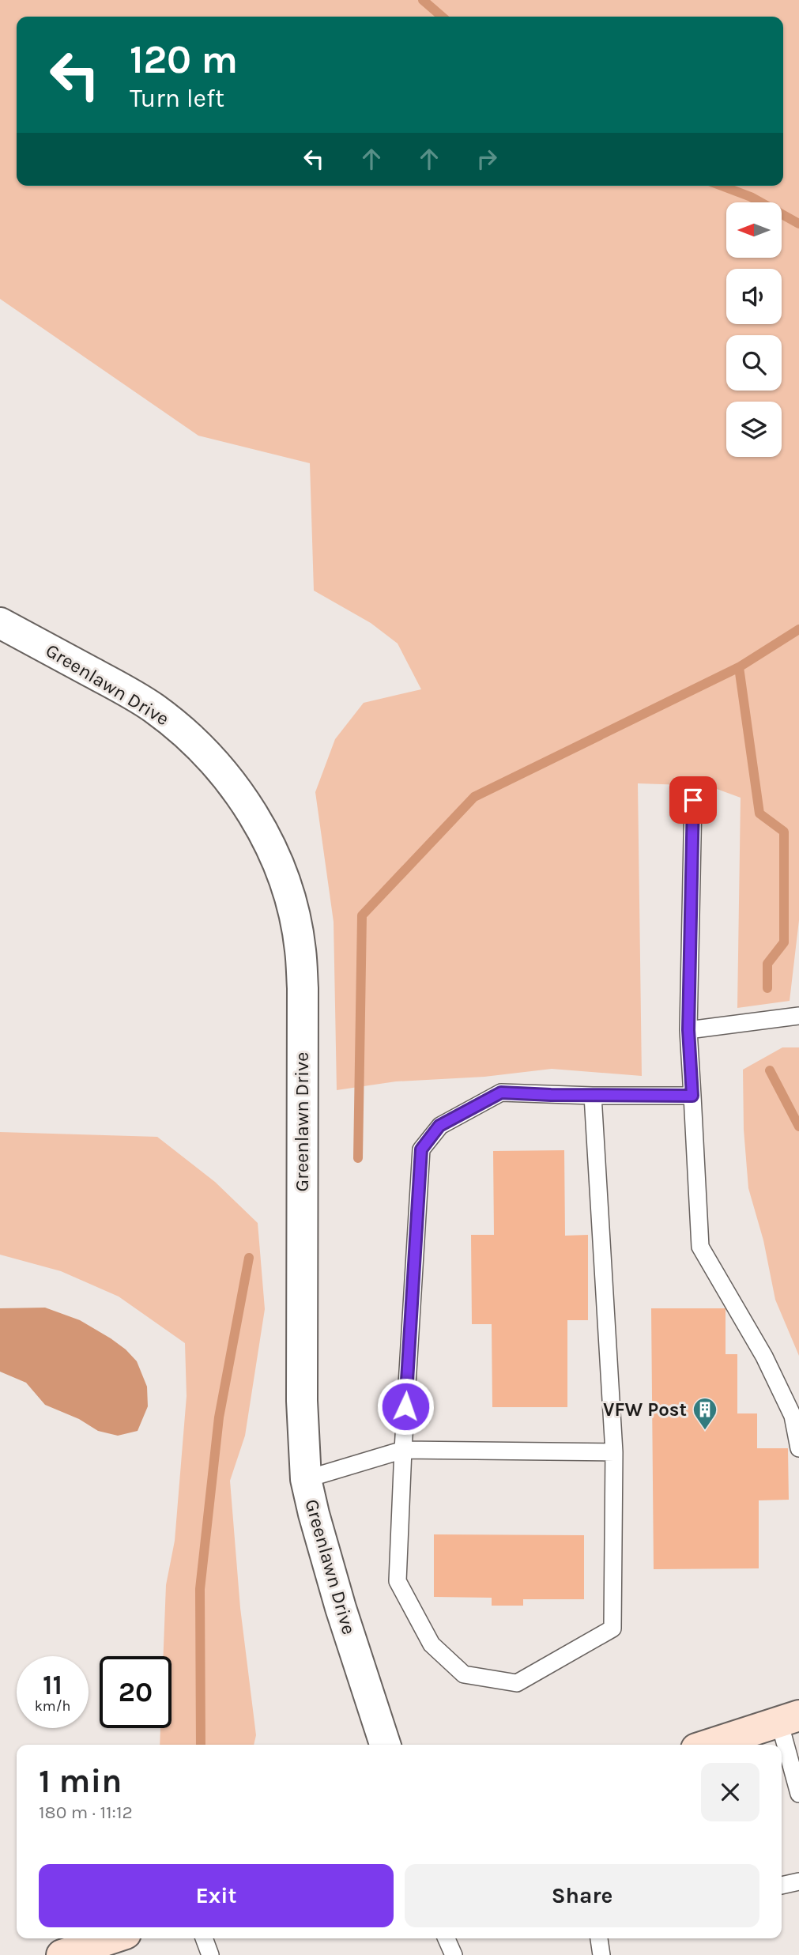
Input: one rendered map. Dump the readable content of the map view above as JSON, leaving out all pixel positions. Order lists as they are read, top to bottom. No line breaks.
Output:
{"streets":{"street":["Greenlawn Drive"]},"places":{"building":["VFW Post"]},"north":"left","page":{"turn":["120 m","Turn left"],"speed":"11 km/h","limit":"20","heading":["1 min","180 m · 11:12"],"buttons":["Exit","Share"]}}
